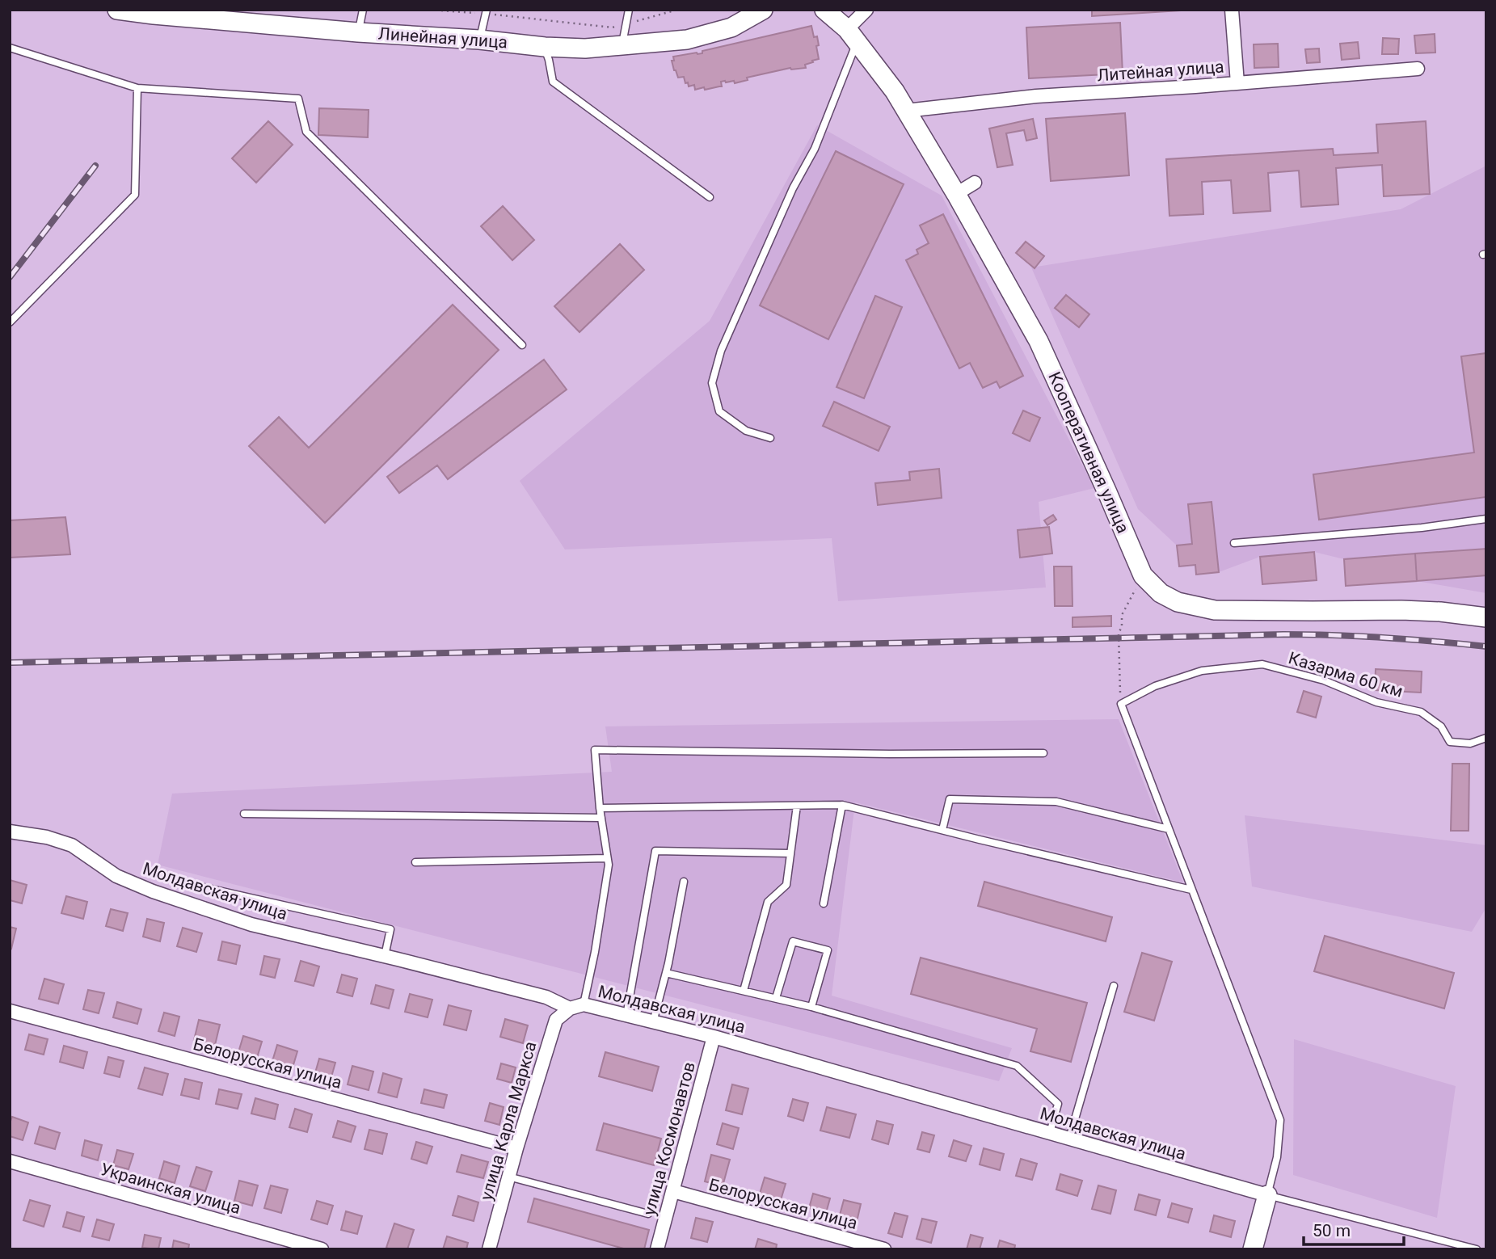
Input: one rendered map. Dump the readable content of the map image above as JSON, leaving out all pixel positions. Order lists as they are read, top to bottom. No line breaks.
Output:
{"streets":{"street":["Линейная улица","Литейная улица","Кооперативная улица","Молдавская улица","Белорусская улица","улица Карла Маркса","улица Космонавтов","Украинская улица"],"lane":["Казарма 60 км"]},"crossings":[["Литейная улица","Кооперативная улица"],["Молдавская улица","улица Карла Маркса"],["Молдавская улица","улица Космонавтов"],["Белорусская улица","улица Карла Маркса"],["Белорусская улица","улица Космонавтов"]],"scale_bar":"50 m"}
